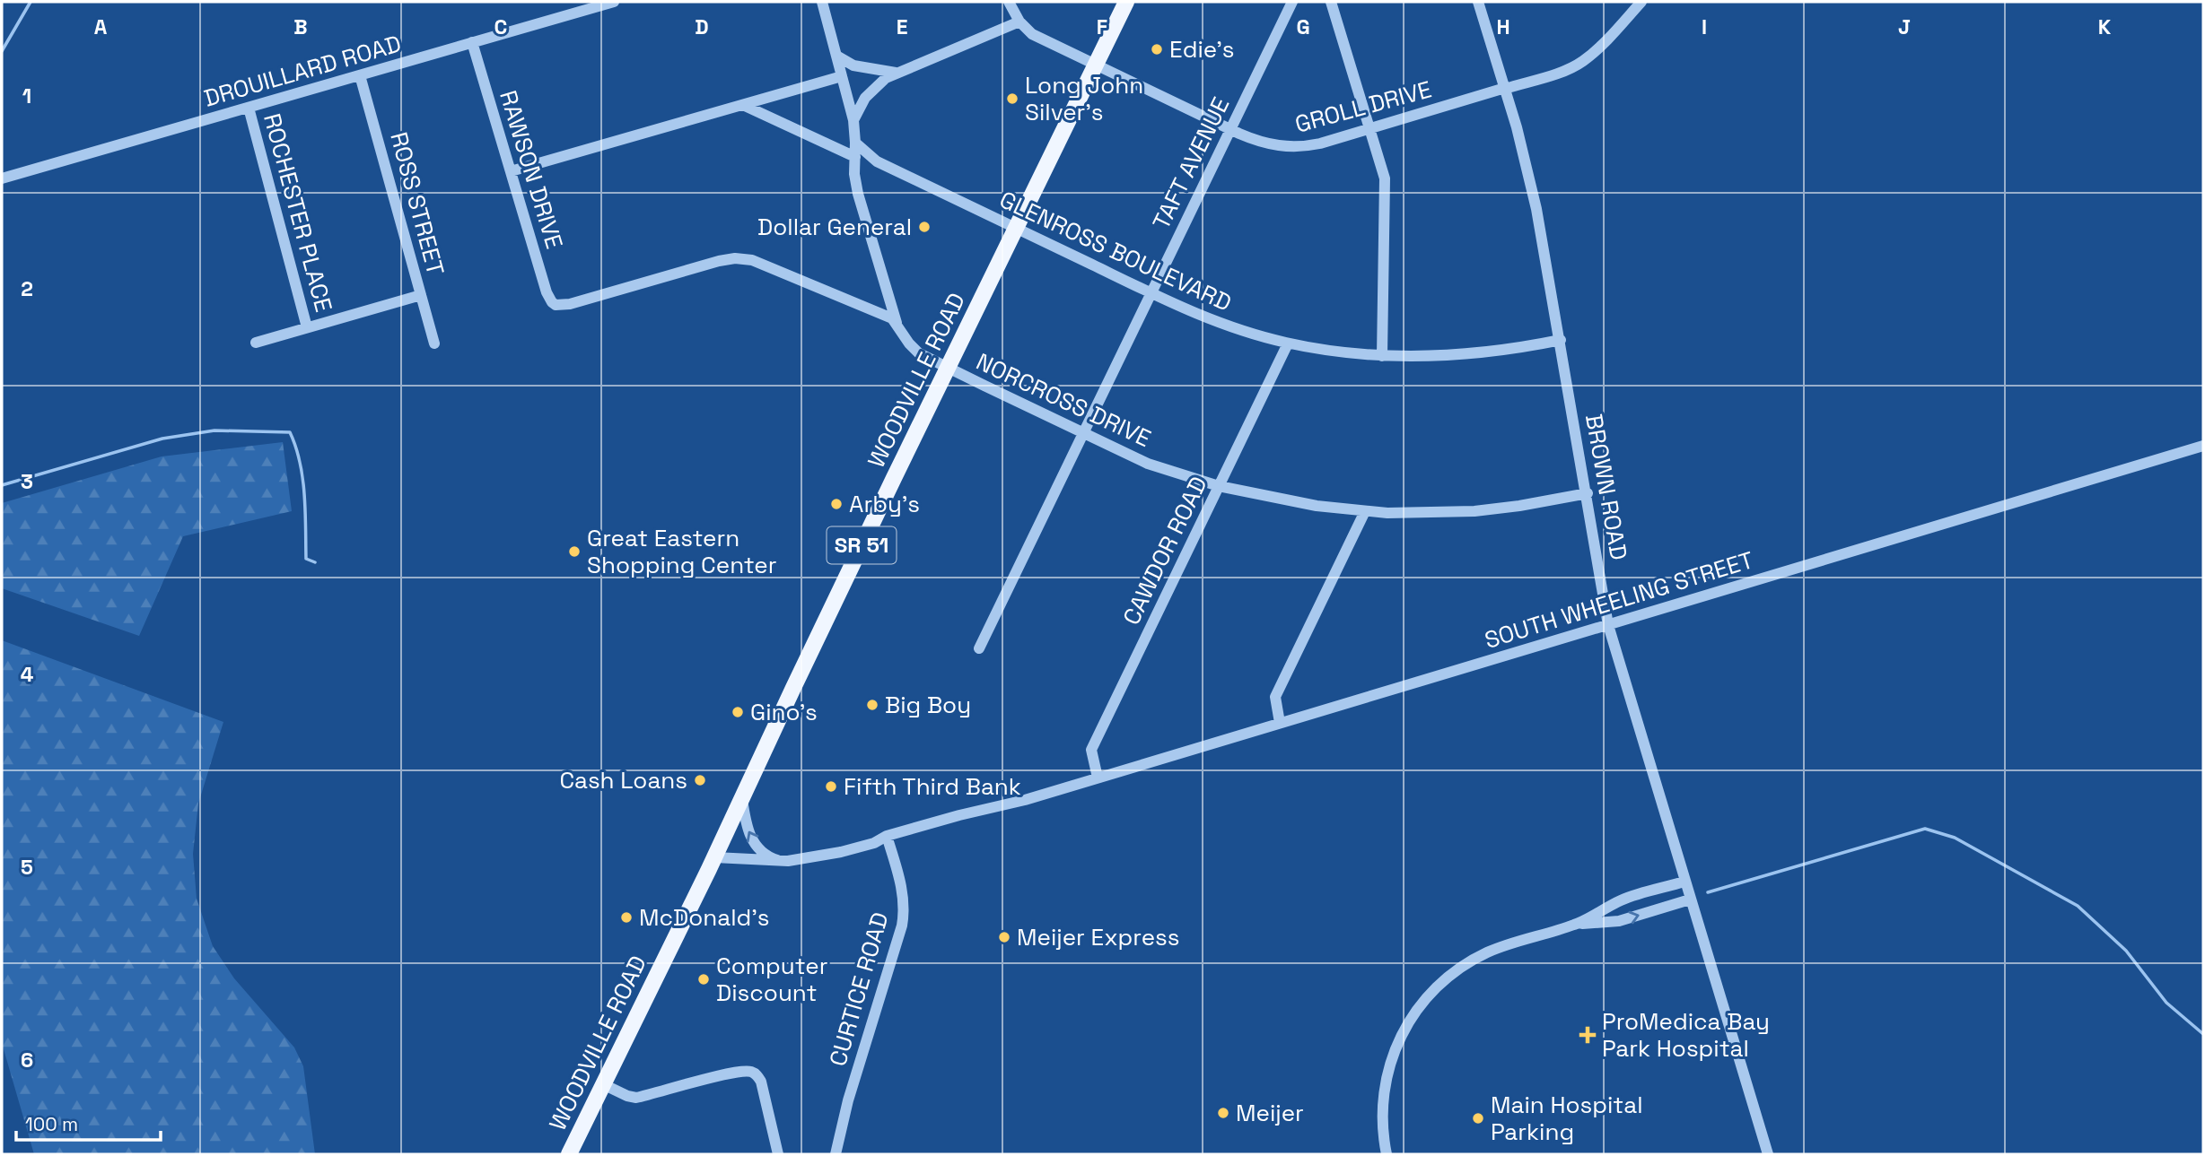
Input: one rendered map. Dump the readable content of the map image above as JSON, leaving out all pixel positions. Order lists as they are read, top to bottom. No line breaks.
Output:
{"streets":{"main road":["WOODVILLE ROAD","SR 51"],"street":["DROUILLARD ROAD","GROLL DRIVE","TAFT AVENUE","RAWSON DRIVE","ROSS STREET","ROCHESTER PLACE","GLENROSS BOULEVARD","NORCROSS DRIVE","BROWN ROAD","CAWDOR ROAD","SOUTH WHEELING STREET","CURTICE ROAD"]},"crossings":[["DROUILLARD ROAD","RAWSON DRIVE"],["DROUILLARD ROAD","ROSS STREET"],["DROUILLARD ROAD","ROCHESTER PLACE"],["GROLL DRIVE","TAFT AVENUE"],["GROLL DRIVE","WOODVILLE ROAD"],["GROLL DRIVE","BROWN ROAD"],["TAFT AVENUE","GLENROSS BOULEVARD"],["TAFT AVENUE","NORCROSS DRIVE"],["RAWSON DRIVE","NORCROSS DRIVE"],["GLENROSS BOULEVARD","WOODVILLE ROAD"],["GLENROSS BOULEVARD","BROWN ROAD"],["GLENROSS BOULEVARD","CAWDOR ROAD"],["WOODVILLE ROAD","NORCROSS DRIVE"],["WOODVILLE ROAD","SOUTH WHEELING STREET"],["NORCROSS DRIVE","BROWN ROAD"],["NORCROSS DRIVE","CAWDOR ROAD"],["BROWN ROAD","SOUTH WHEELING STREET"],["CAWDOR ROAD","SOUTH WHEELING STREET"],["SOUTH WHEELING STREET","CURTICE ROAD"]],"places":{"other":["Edie's","Long John Silver's","Dollar General","Arby's","Great Eastern Shopping Center","Big Boy","Gino's","Cash Loans","Fifth Third Bank","McDonald's","Meijer Express","Computer Discount","Meijer","Main Hospital Parking"],"health":["ProMedica Bay Park Hospital"]},"scale_bar":"100 m","grid":{"columns":["A","B","C","D","E","F","G","H","I","J","K"],"rows":["1","2","3","4","5","6"]}}
